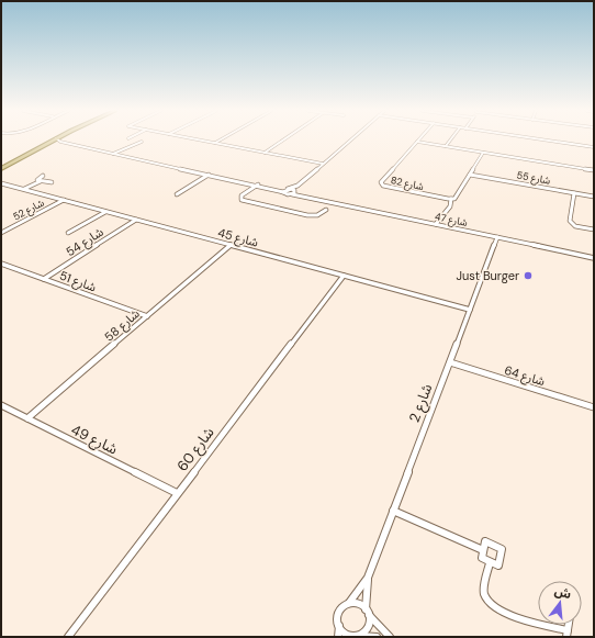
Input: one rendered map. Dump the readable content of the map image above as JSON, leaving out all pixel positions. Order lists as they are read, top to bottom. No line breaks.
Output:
{"streets":{"street":["شارع 55","شارع 82","شارع 52","شارع 47","شارع 45","شارع 54","شارع 51","شارع 58","شارع 64","شارع 2","شارع 49","شارع 60"]},"crossings":[["شارع 52","شارع 45"],["شارع 47","شارع 2"],["شارع 45","شارع 54"],["شارع 45","شارع 58"],["شارع 45","شارع 2"],["شارع 45","شارع 60"],["شارع 54","شارع 51"],["شارع 51","شارع 58"],["شارع 58","شارع 49"],["شارع 64","شارع 2"],["شارع 49","شارع 60"]],"places":["Just Burger"],"north":"top"}
